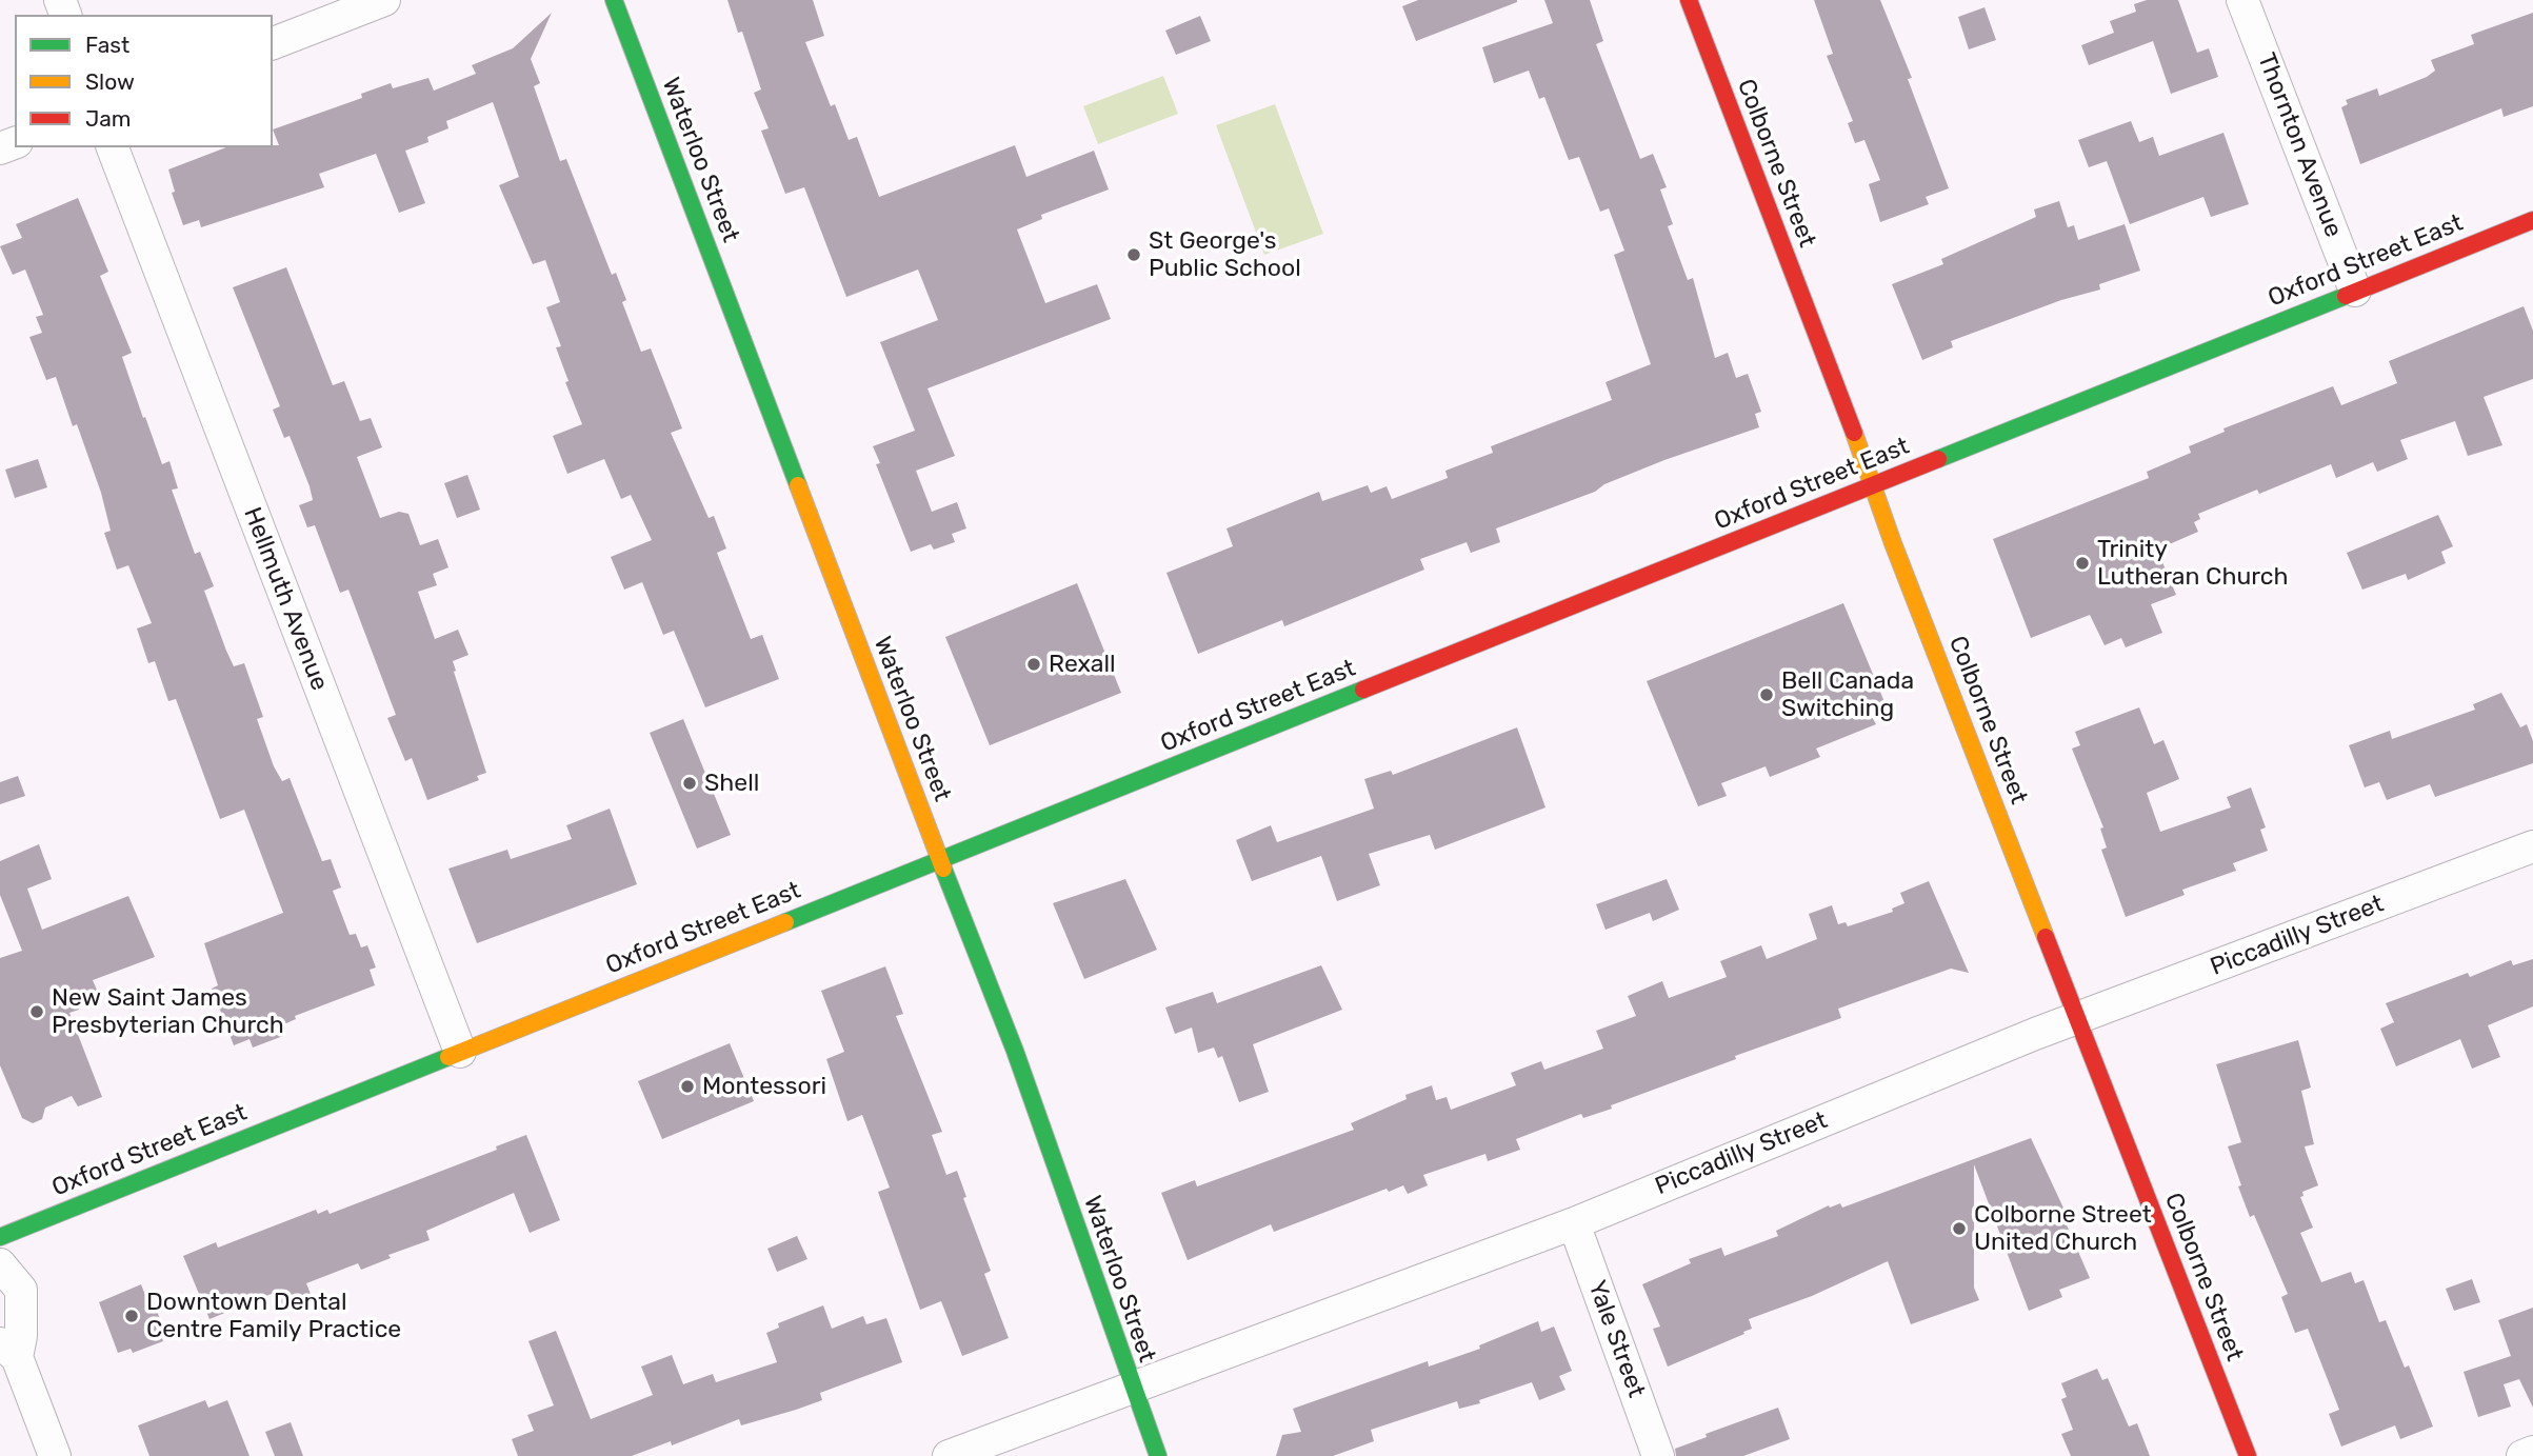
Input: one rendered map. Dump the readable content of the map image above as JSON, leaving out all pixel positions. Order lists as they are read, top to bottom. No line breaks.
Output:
{"streets":{"street":["Thornton Avenue","Waterloo Street","Colborne Street","Oxford Street East","Hellmuth Avenue","Piccadilly Street","Yale Street"]},"crossings":[["Thornton Avenue","Oxford Street East"],["Waterloo Street","Oxford Street East"],["Waterloo Street","Piccadilly Street"],["Colborne Street","Oxford Street East"],["Colborne Street","Piccadilly Street"],["Oxford Street East","Hellmuth Avenue"],["Piccadilly Street","Yale Street"]],"places":["St George's Public School","Trinity Lutheran Church","Rexall","Bell Canada Switching","Shell","New Saint James Presbyterian Church","Montessori","Colborne Street United Church","Downtown Dental Centre Family Practice"],"legend":["Fast","Slow","Jam"]}
